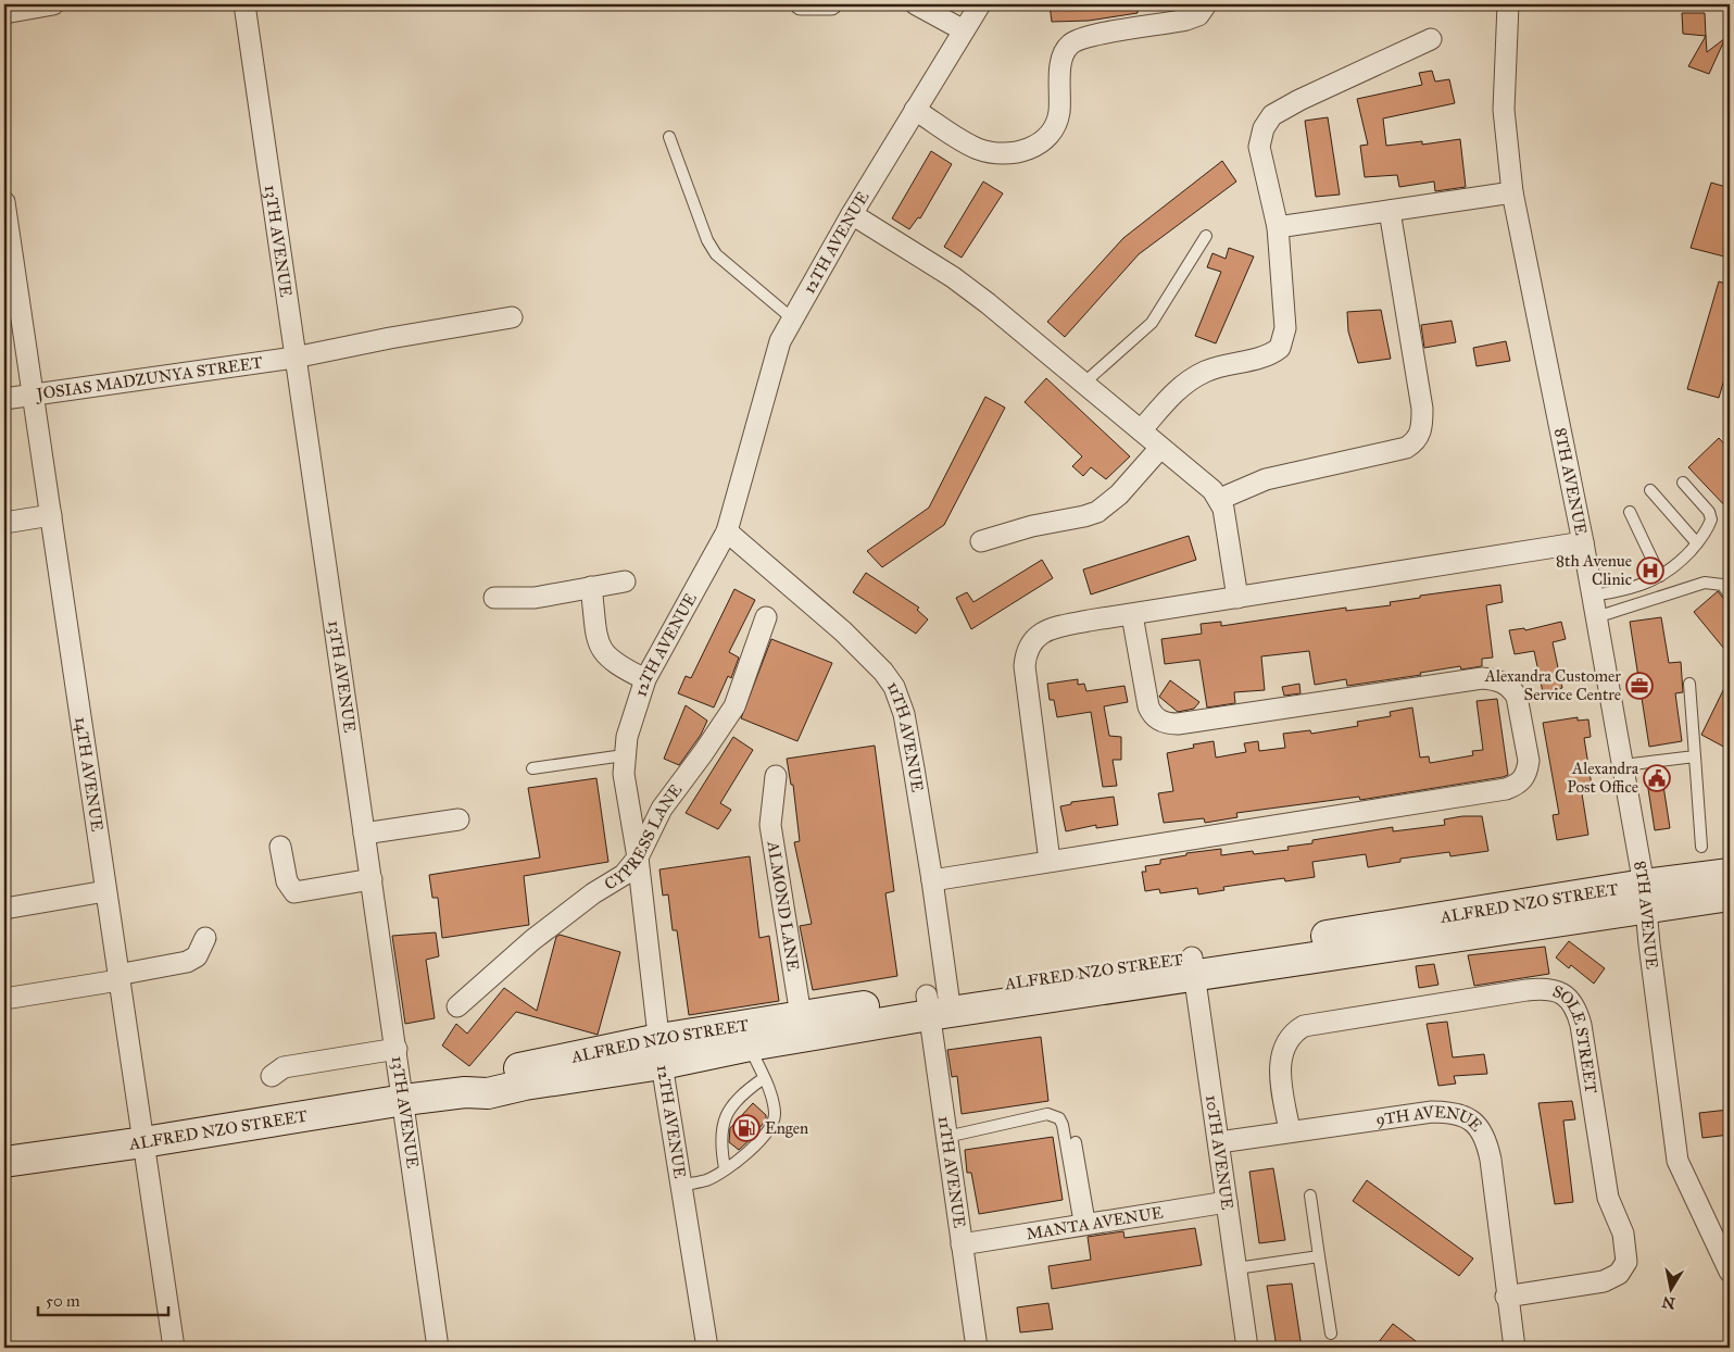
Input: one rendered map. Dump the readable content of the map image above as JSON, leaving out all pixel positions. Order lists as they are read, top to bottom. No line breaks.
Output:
{"streets":{"street":["13TH AVENUE","12TH AVENUE","JOSIAS MADZUNYA STREET","8TH AVENUE","11TH AVENUE","14TH AVENUE","CYPRESS LANE","ALFRED NZO STREET","ALMOND LANE","SOLE STREET","9TH AVENUE","10TH AVENUE","MANTA AVENUE"]},"crossings":[["13TH AVENUE","JOSIAS MADZUNYA STREET"],["13TH AVENUE","ALFRED NZO STREET"],["12TH AVENUE","11TH AVENUE"],["12TH AVENUE","CYPRESS LANE"],["12TH AVENUE","ALFRED NZO STREET"],["JOSIAS MADZUNYA STREET","14TH AVENUE"],["8TH AVENUE","ALFRED NZO STREET"],["11TH AVENUE","ALFRED NZO STREET"],["11TH AVENUE","MANTA AVENUE"],["14TH AVENUE","ALFRED NZO STREET"],["ALFRED NZO STREET","ALMOND LANE"],["ALFRED NZO STREET","10TH AVENUE"],["SOLE STREET","9TH AVENUE"],["9TH AVENUE","10TH AVENUE"],["10TH AVENUE","MANTA AVENUE"]],"places":{"hospital":["8th Avenue Clinic"],"office":["Alexandra Customer Service Centre"],"public building":["Alexandra Post Office"],"fuel station":["Engen"]},"scale_bar":"50 m","north":"bottom"}
